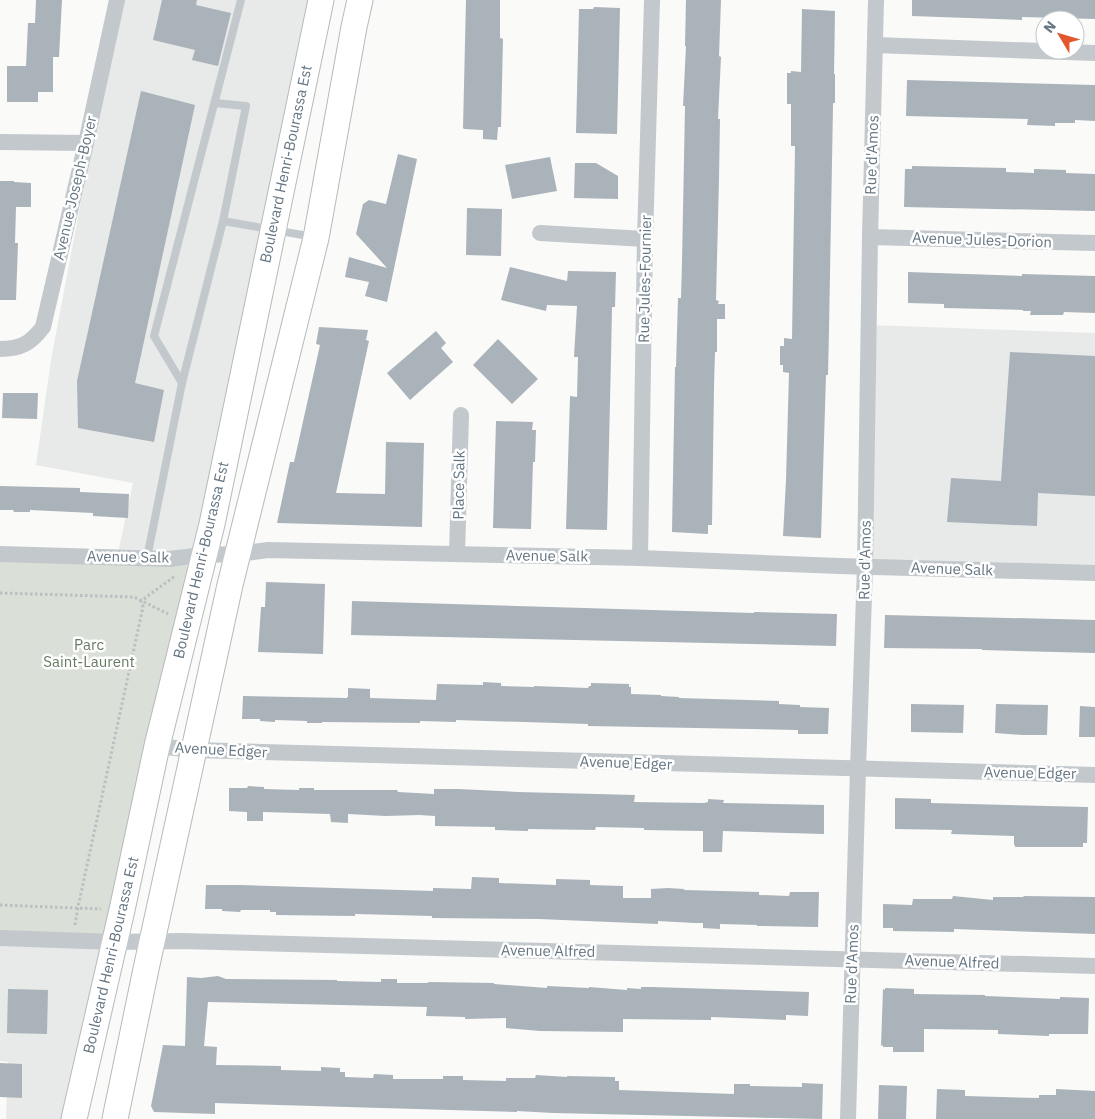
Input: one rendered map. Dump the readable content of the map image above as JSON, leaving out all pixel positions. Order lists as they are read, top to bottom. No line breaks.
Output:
{"streets":{"main road":["Boulevard Henri-Bourassa Est"],"street":["Rue d'Amos","Avenue Joseph-Boyer","Avenue Jules-Dorion","Rue Jules-Fournier","Place Salk","Avenue Salk","Avenue Edger","Avenue Alfred"]},"crossings":[["Rue d'Amos","Avenue Jules-Dorion"],["Rue d'Amos","Avenue Salk"],["Rue d'Amos","Avenue Edger"],["Rue d'Amos","Avenue Alfred"],["Boulevard Henri-Bourassa Est","Avenue Salk"],["Boulevard Henri-Bourassa Est","Avenue Edger"],["Boulevard Henri-Bourassa Est","Avenue Alfred"],["Rue Jules-Fournier","Avenue Salk"],["Place Salk","Avenue Salk"]],"parks":["Parc Saint-Laurent"],"north":"top left"}
